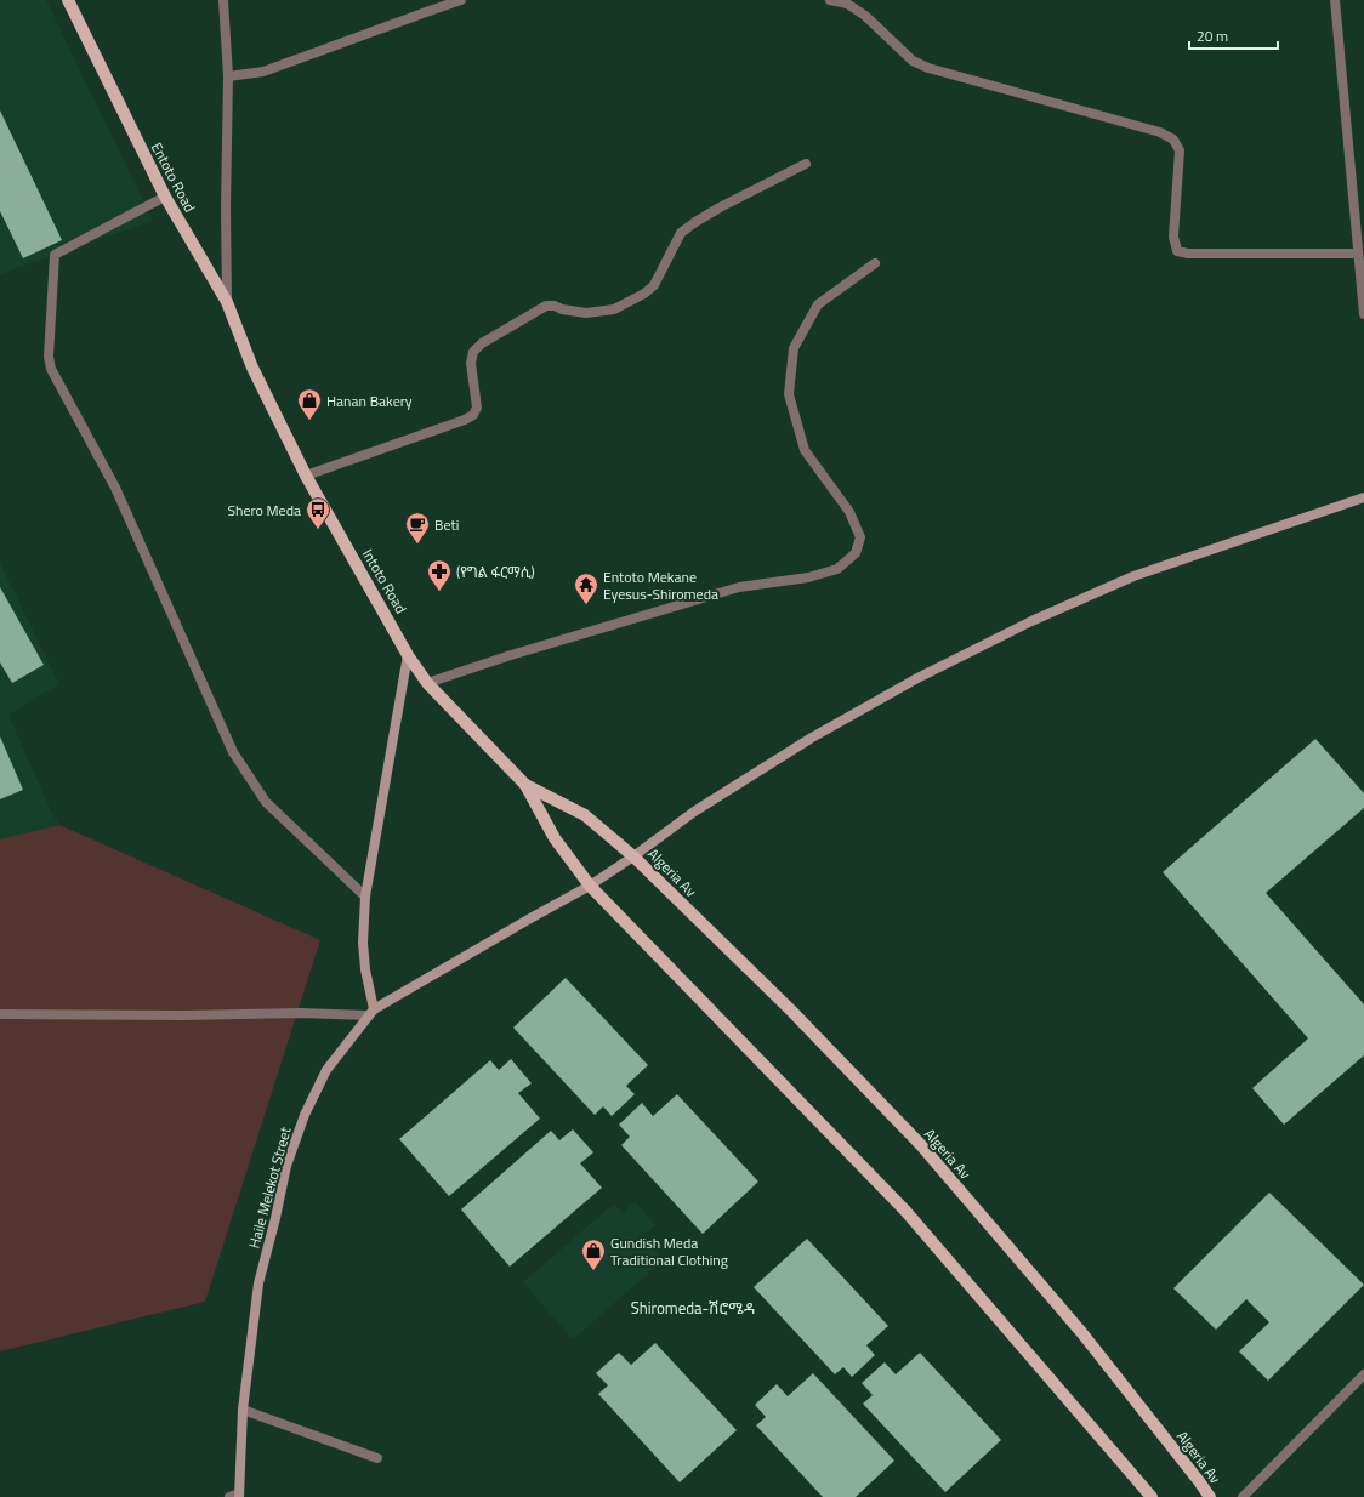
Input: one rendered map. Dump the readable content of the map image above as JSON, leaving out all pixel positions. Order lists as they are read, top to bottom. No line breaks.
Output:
{"streets":{"main road":["Entoto Road","Intoto Road","Algeria Av","Haile Melekot Street"]},"crossings":[["Entoto Road","Intoto Road"],["Intoto Road","Algeria Av"],["Algeria Av","Haile Melekot Street"]],"districts":["Shiromeda-ሽሮሜዳ"],"places":{"shop":["Hanan Bakery","Gundish Meda Traditional Clothing"],"bus stop":["Shero Meda"],"cafe":["Beti"],"pharmacy":["(የግል ፋርማሲ)"],"temple":["Entoto Mekane Eyesus-Shiromeda"]},"scale_bar":"20 m"}
